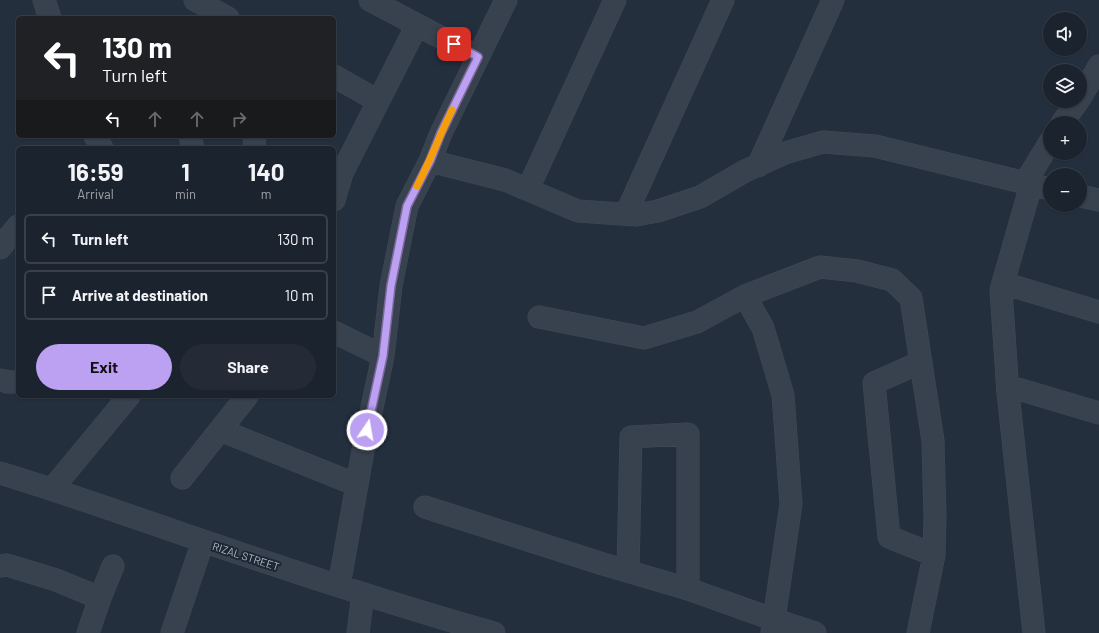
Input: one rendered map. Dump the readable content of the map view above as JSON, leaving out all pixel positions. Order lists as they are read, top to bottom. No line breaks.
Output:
{"streets":{"street":["RIZAL STREET"]},"page":{"map_buttons":["+","−"],"turn":["130 m","Turn left"],"eta":["16:59","Arrival","1","min","140","m"],"list":[{"name":"Turn left","value":"130 m"},{"name":"Arrive at destination","value":"10 m"}],"buttons":["Exit","Share"]}}
